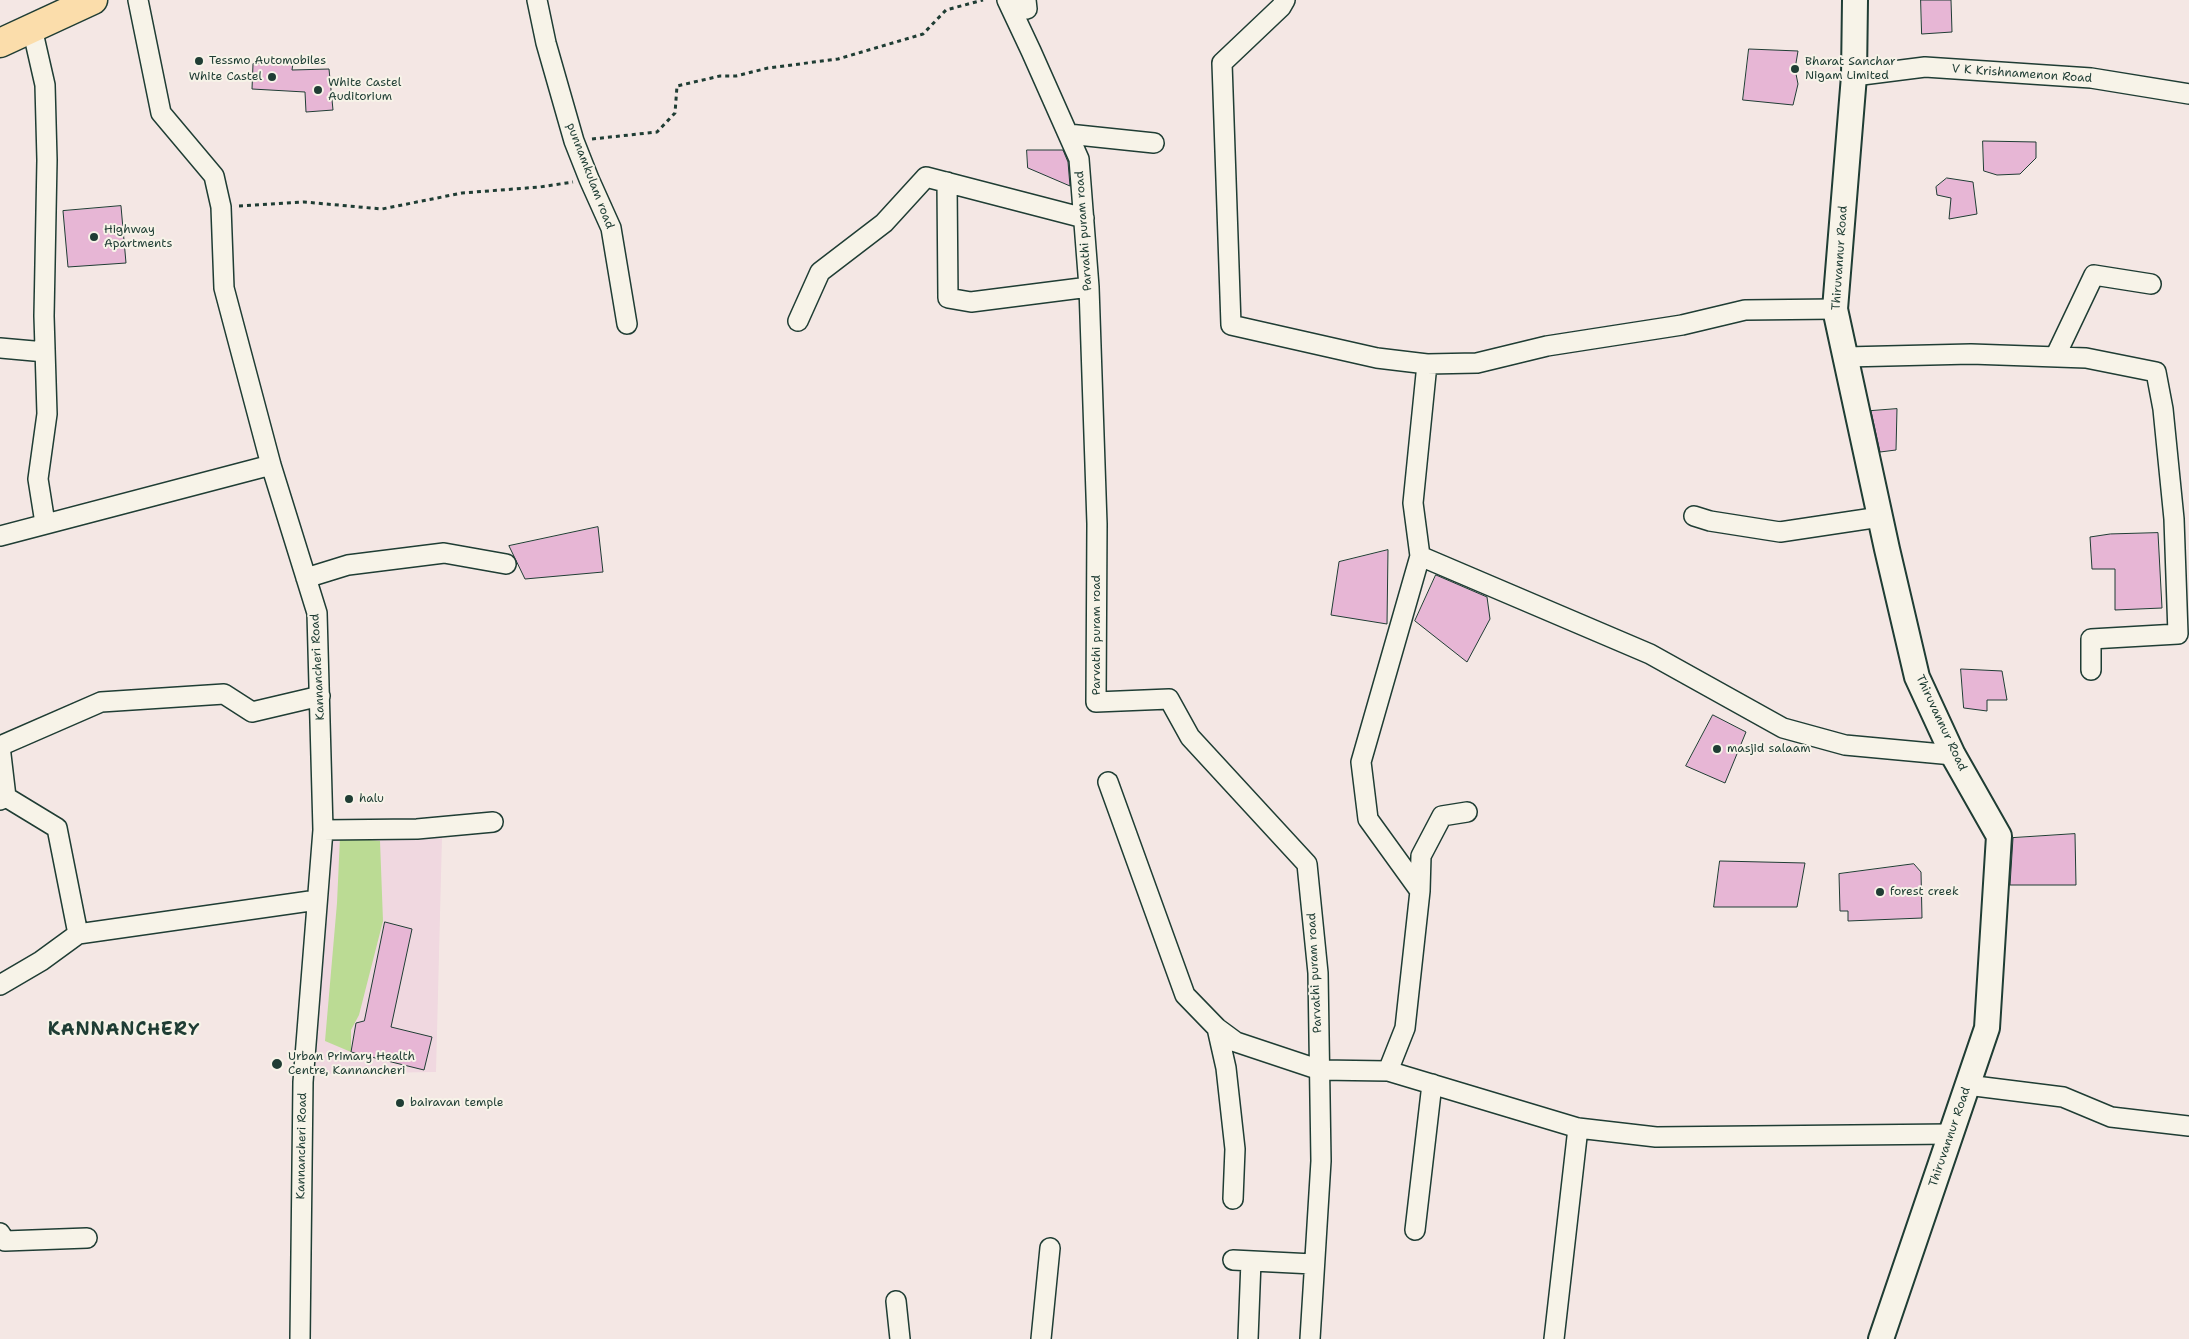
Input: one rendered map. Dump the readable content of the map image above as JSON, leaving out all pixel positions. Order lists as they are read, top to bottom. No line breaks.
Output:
{"streets":{"street":["V K Krishnamenon Road","punnamkulam road","Parvathi puram road","Thiruvannur Road","Kannancheri Road"]},"crossings":[["V K Krishnamenon Road","Thiruvannur Road"]],"districts":["KANNANCHERY"],"places":["Tessmo Automobiles","Bharat Sanchar Nigam Limited","White Castel","White Castel Auditorium","Highway Apartments","masjid salaam","halu","forest creek","Urban Primary Health Centre, Kannancheri","bairavan temple"]}
